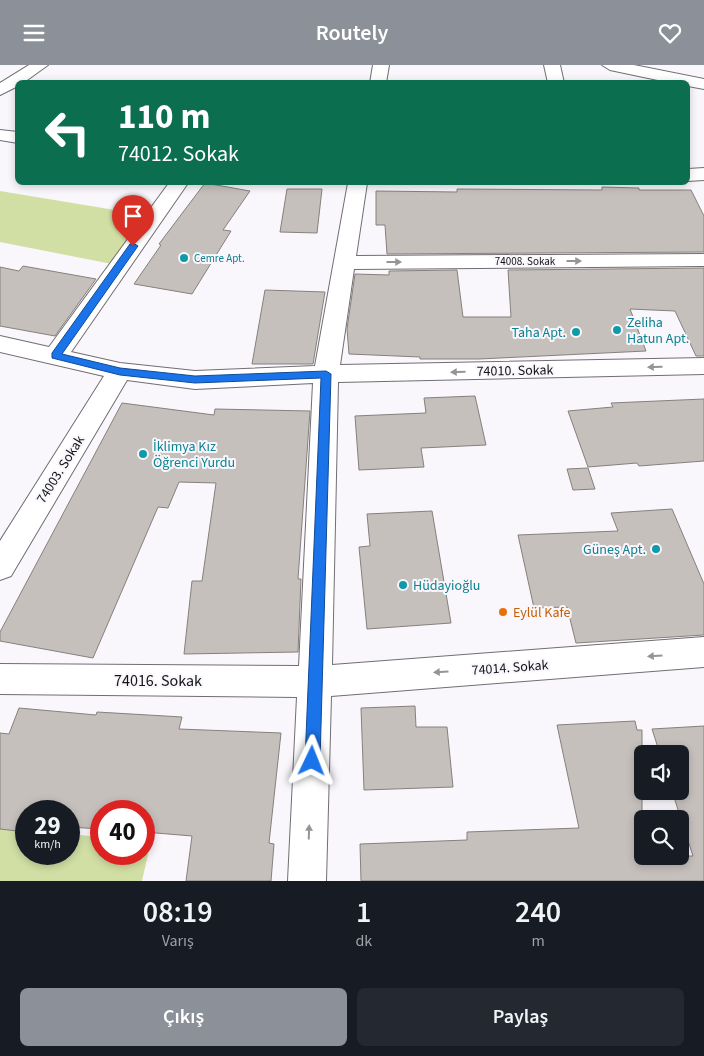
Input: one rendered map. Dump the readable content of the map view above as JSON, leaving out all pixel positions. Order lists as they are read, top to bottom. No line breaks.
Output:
{"streets":{"street":["74008. Sokak","74010. Sokak","74003. Sokak","74014. Sokak","74016. Sokak"]},"crossings":[["74010. Sokak","74003. Sokak"],["74014. Sokak","74016. Sokak"]],"one_way":["74008. Sokak","74010. Sokak","74014. Sokak"],"places":["Cemre Apt.","Zeliha Hatun Apt.","Taha Apt.","İklimya Kız Öğrenci Yurdu","Güneş Apt.","Hüdayioğlu","Eylül Kafe"],"page":{"header":"Routely","turn":["110 m","74012. Sokak"],"speed":"29 km/h","limit":"40","eta":["08:19","Varış","1","dk","240","m"],"buttons":["Çıkış","Paylaş"]}}
